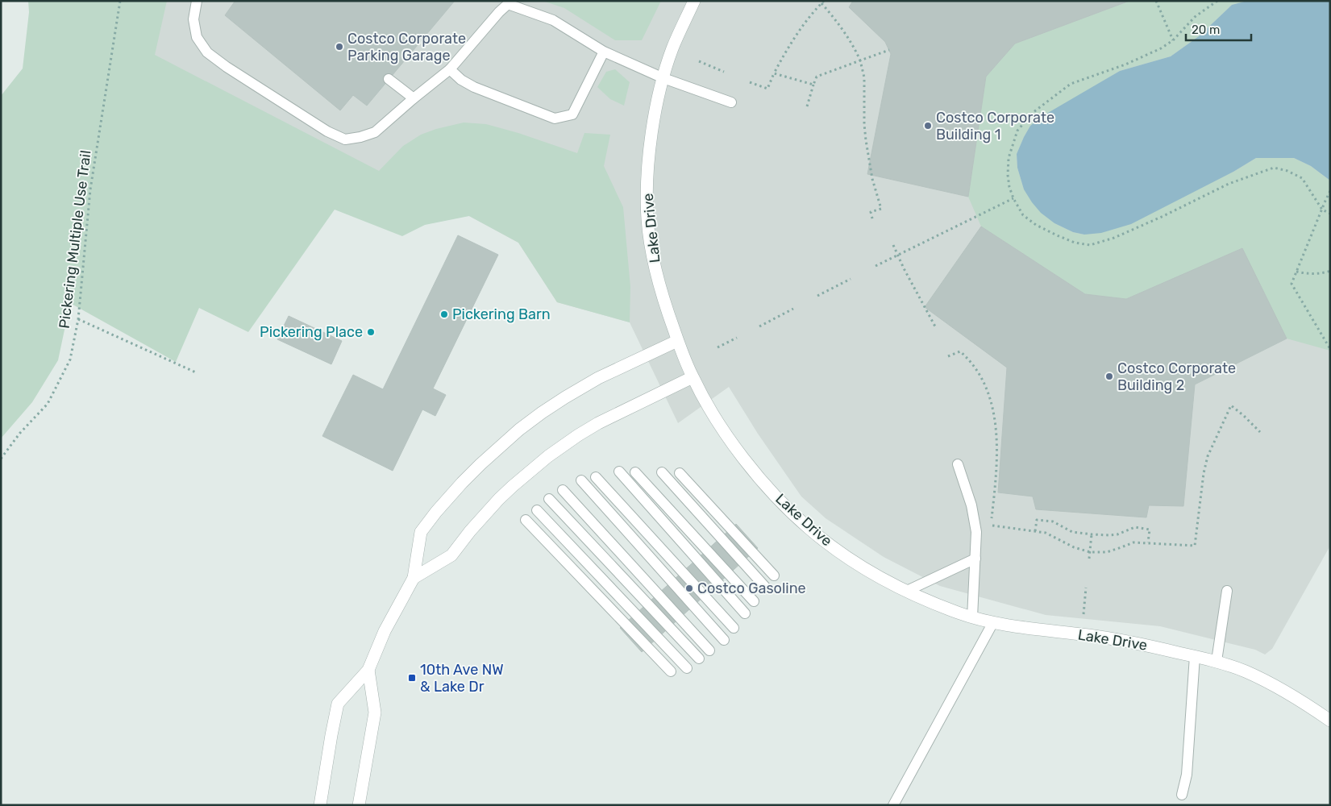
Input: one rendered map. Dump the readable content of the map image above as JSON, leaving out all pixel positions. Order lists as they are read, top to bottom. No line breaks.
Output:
{"streets":{"street":["Lake Drive"],"path":["Pickering Multiple Use Trail"]},"places":{"other":["Costco Corporate Parking Garage","Costco Corporate Building 1","Pickering Barn","Pickering Place","Costco Corporate Building 2","Costco Gasoline"],"transit":["10th Ave NW & Lake Dr"]},"scale_bar":"20 m"}
